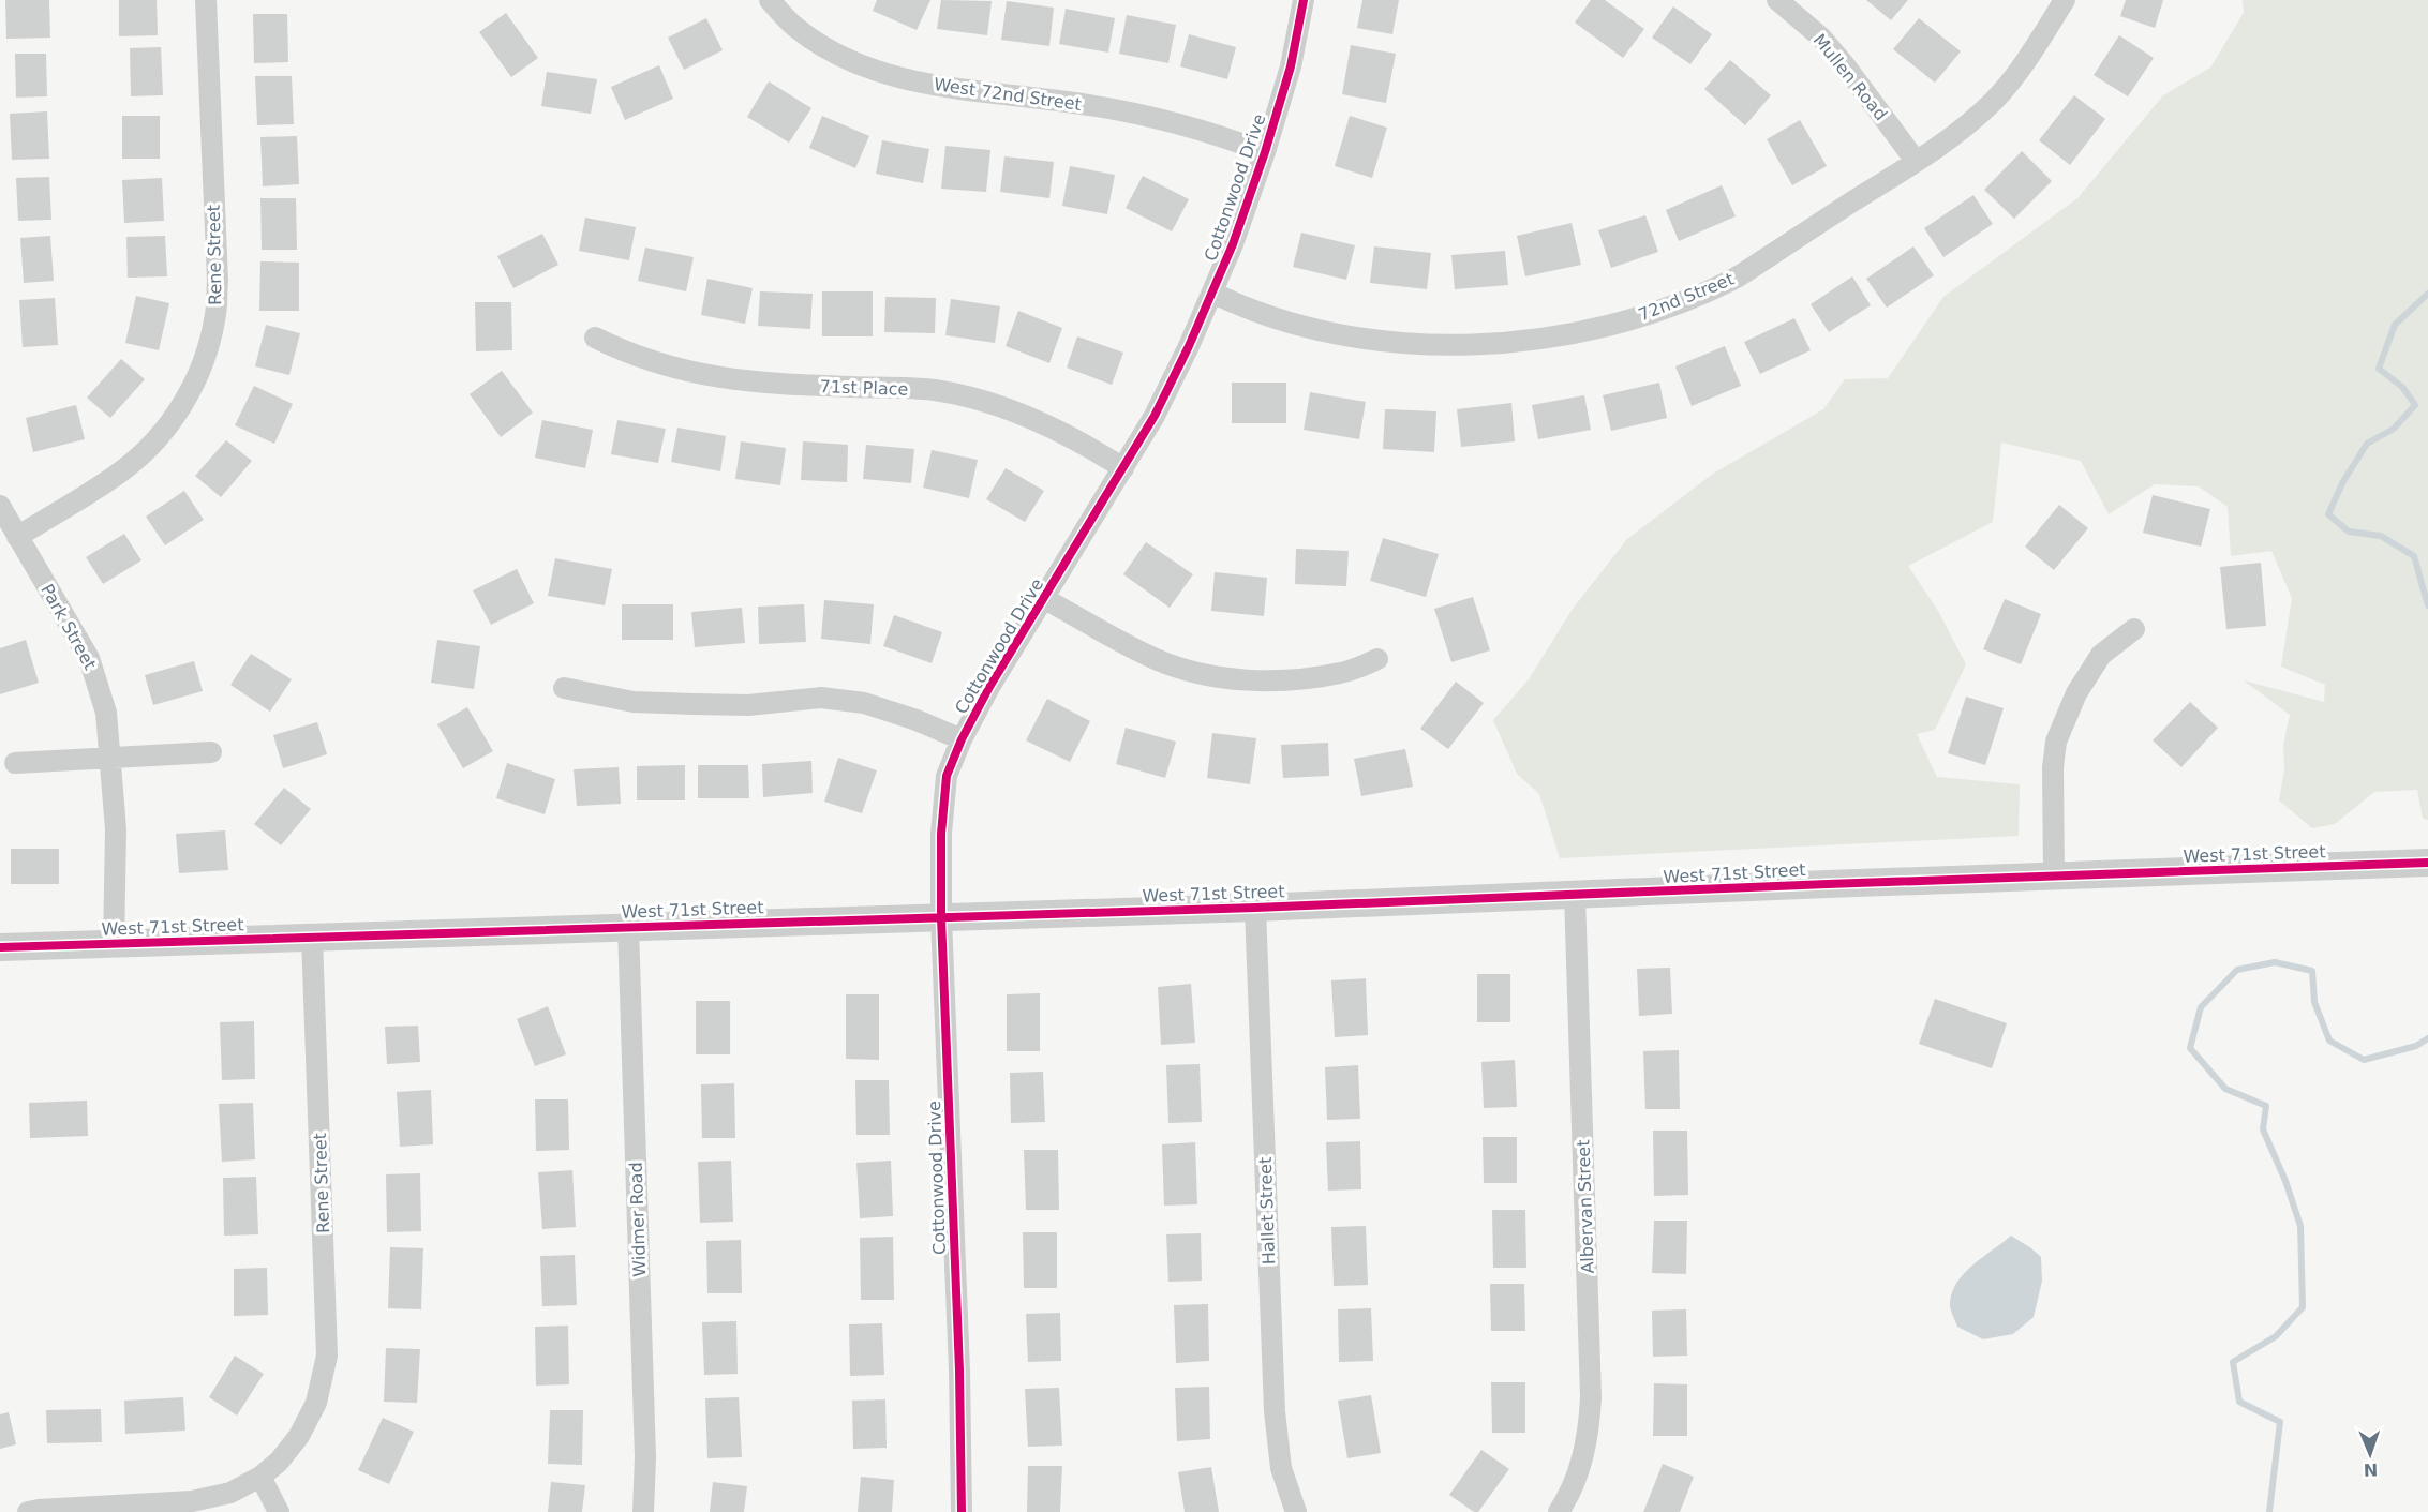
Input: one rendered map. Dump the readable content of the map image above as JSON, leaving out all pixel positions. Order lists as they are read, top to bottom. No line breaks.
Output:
{"streets":{"street":["Mullen Road","West 72nd Street","Cottonwood Drive","Rene Street","72nd Street","71st Place","Park Street","West 71st Street","Albervan Street","Hallet Street","Widmer Road"]},"crossings":[["Mullen Road","72nd Street"],["West 72nd Street","Cottonwood Drive"],["Cottonwood Drive","72nd Street"],["Cottonwood Drive","71st Place"],["Cottonwood Drive","West 71st Street"],["Rene Street","Park Street"],["Rene Street","West 71st Street"],["Park Street","West 71st Street"],["West 71st Street","Albervan Street"],["West 71st Street","Hallet Street"],["West 71st Street","Widmer Road"]],"north":"bottom"}
